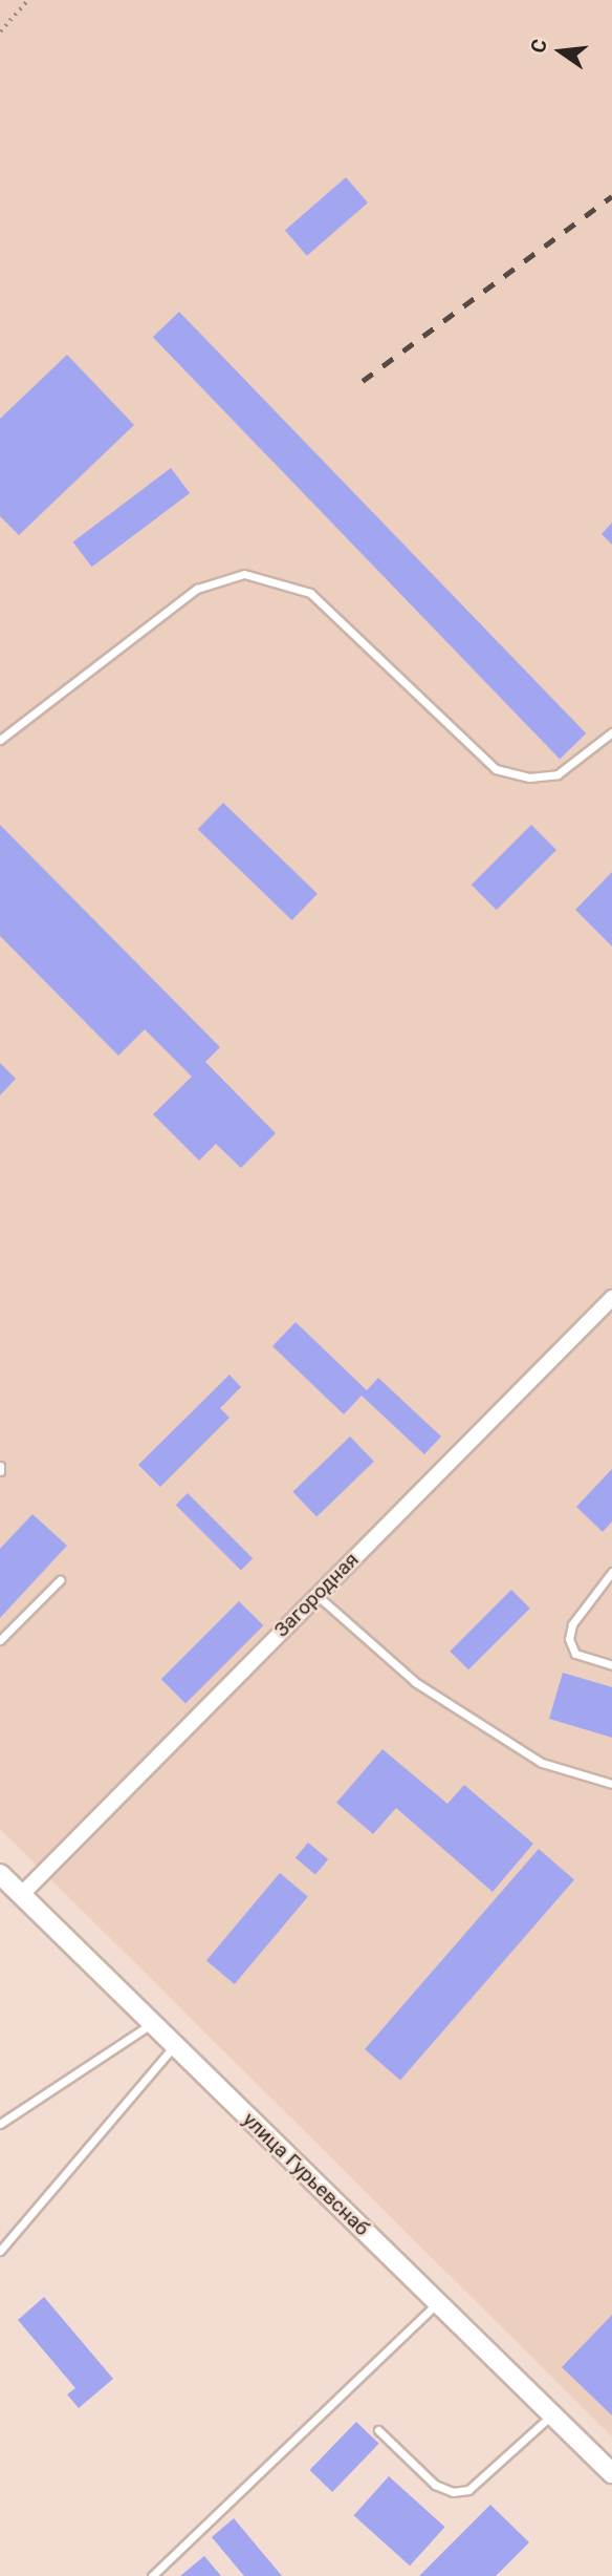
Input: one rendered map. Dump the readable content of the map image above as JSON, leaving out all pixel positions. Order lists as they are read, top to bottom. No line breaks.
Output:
{"streets":{"street":["Загородная","улица Гурьевснаб"]},"crossings":[["Загородная","улица Гурьевснаб"]],"north":"left"}
